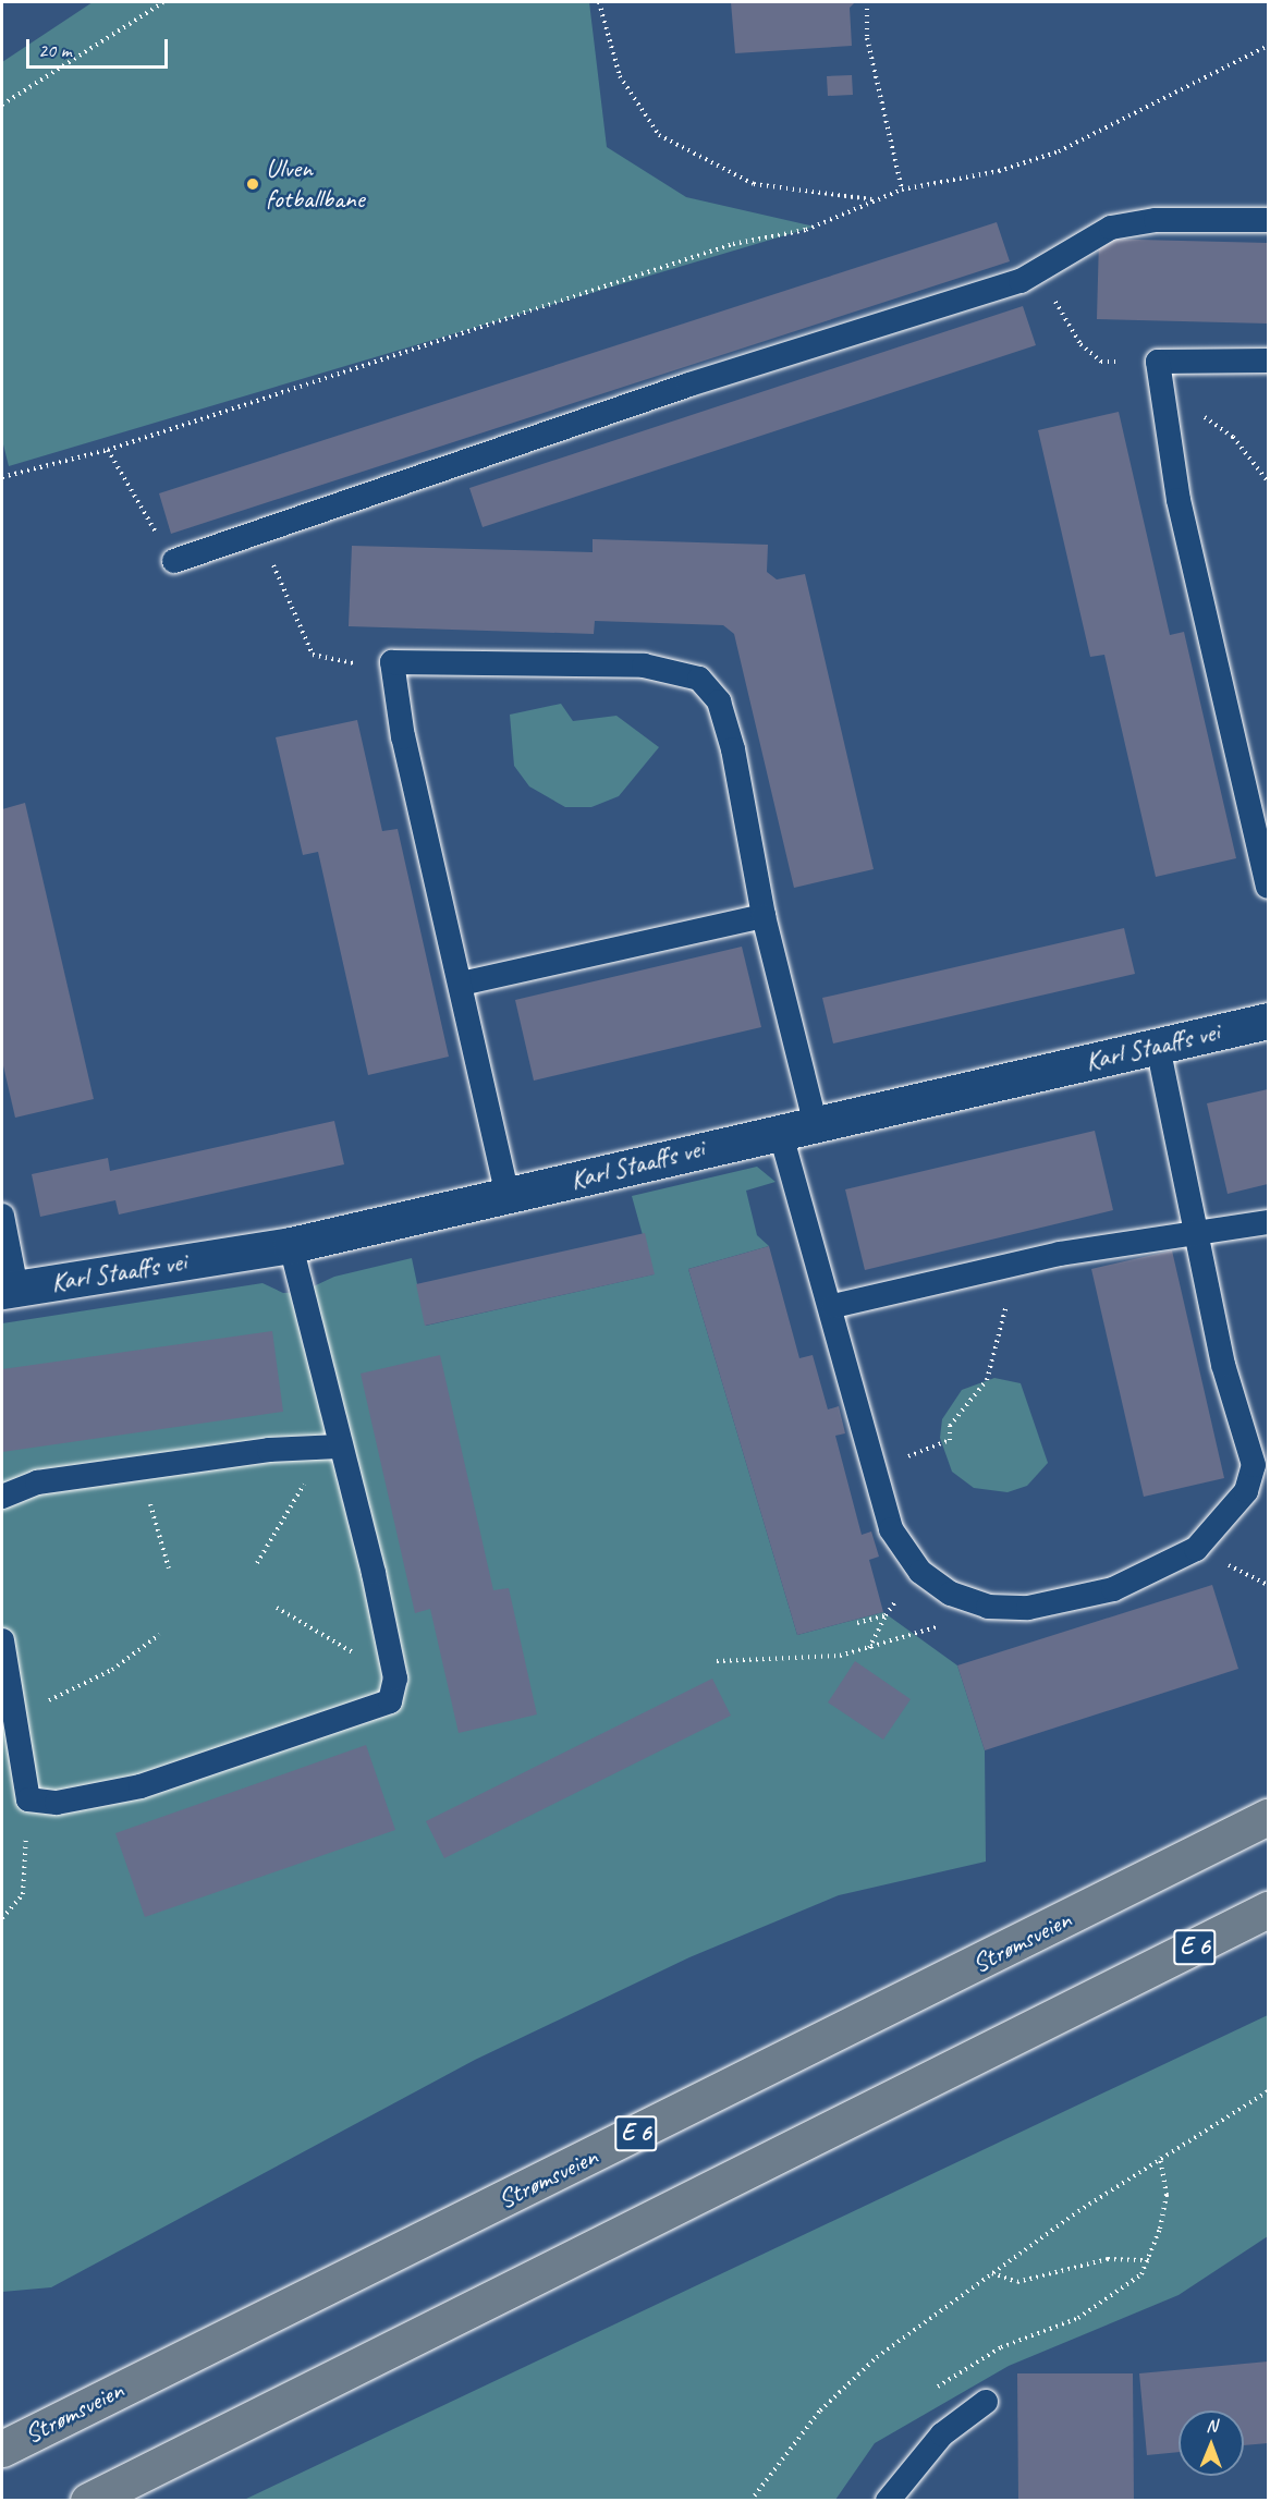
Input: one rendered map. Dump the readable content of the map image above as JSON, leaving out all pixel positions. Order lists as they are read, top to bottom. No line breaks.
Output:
{"streets":{"highway":["Strømsveien","E 6"],"street":["Karl Staaffs vei"]},"places":["Ulven fotballbane"],"scale_bar":"20 m","north":"top"}
